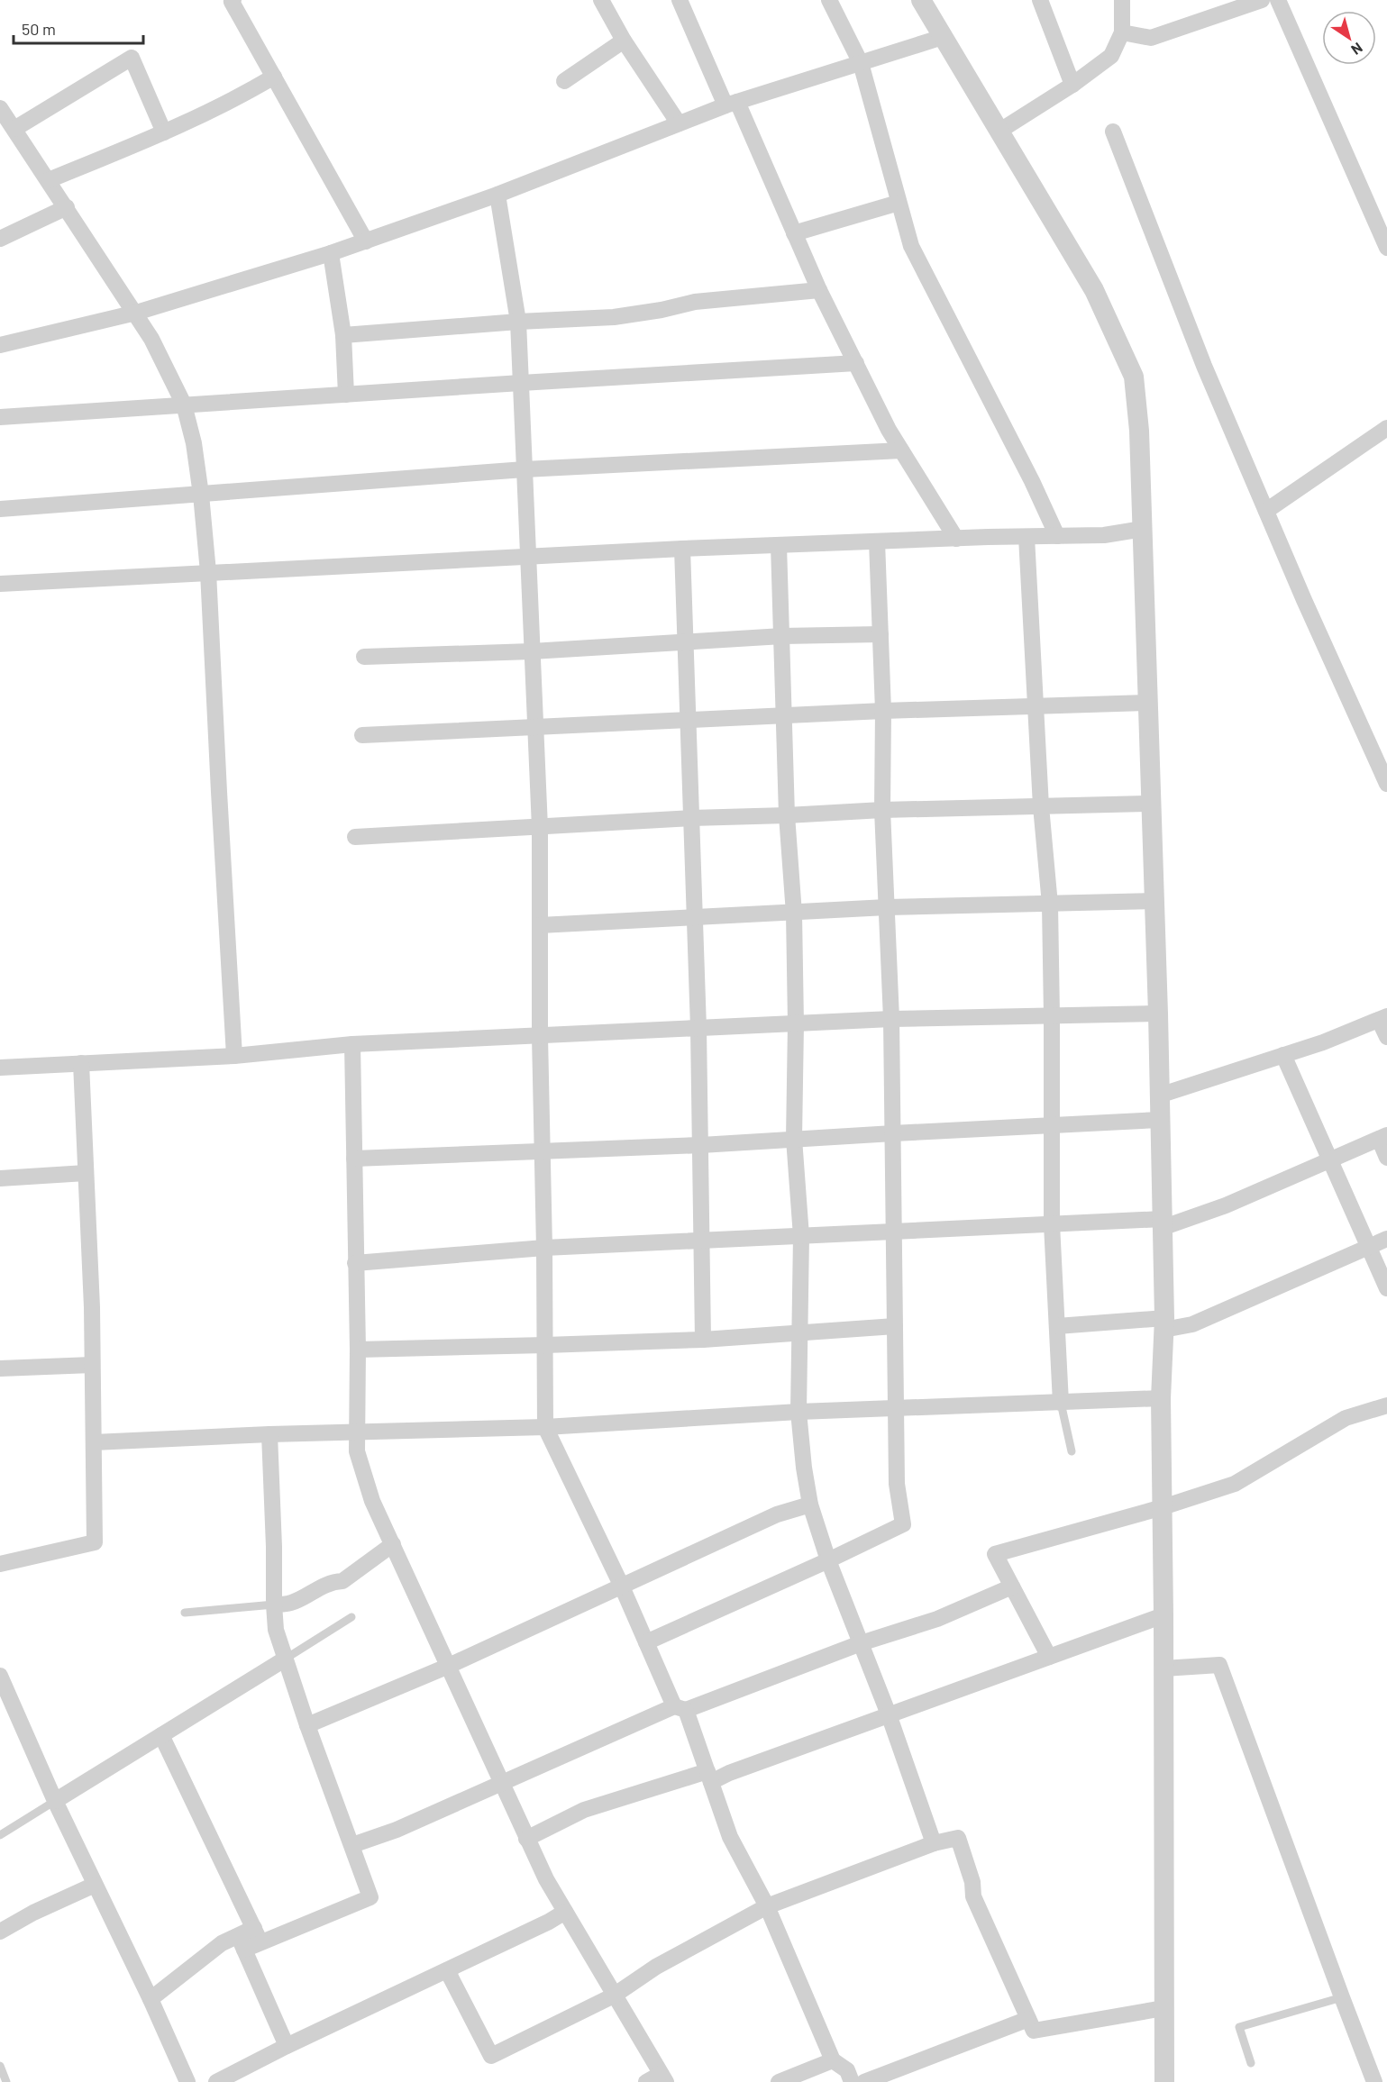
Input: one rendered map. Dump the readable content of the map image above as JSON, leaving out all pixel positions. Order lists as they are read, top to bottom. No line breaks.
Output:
{"scale_bar":"50 m","north":"bottom right"}
